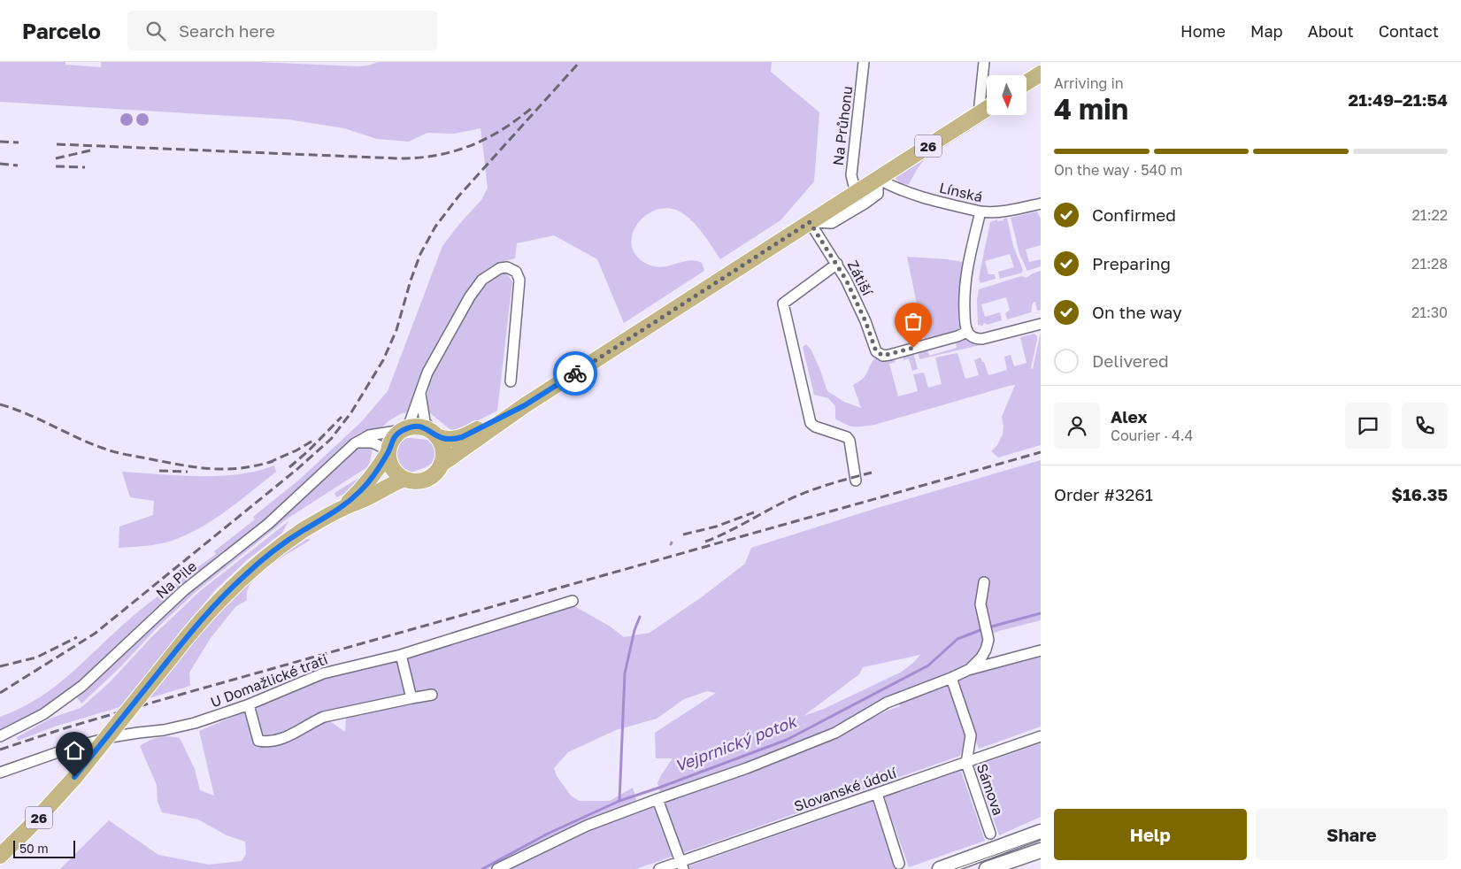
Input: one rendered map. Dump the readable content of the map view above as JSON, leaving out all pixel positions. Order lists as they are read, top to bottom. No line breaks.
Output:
{"streets":{"main road":["26"],"street":["Na Průhonu","Línská","Zátiší","Na Pile","U Domažlické trati","Slovanské údolí","Sámova"]},"crossings":[["Na Průhonu","26"],["26","Línská"],["26","Zátiší"],["26","Na Pile"],["Slovanské údolí","Sámova"]],"water":["Vejprnický potok"],"scale_bar":"50 m","north":"bottom","page":{"header":"Parcelo","search":"Search here","nav":["Home","Map","About","Contact"],"heading":["4 min","Arriving in","21:49–21:54"],"panel":["Alex","Courier · 4.4","Order #3261","$16.35"],"bar":"On the way · 540 m","list":[["Confirmed","21:22"],["Preparing","21:28"],["On the way","21:30"],"Delivered"],"buttons":["Help","Share"],"scale":"50 m"}}
